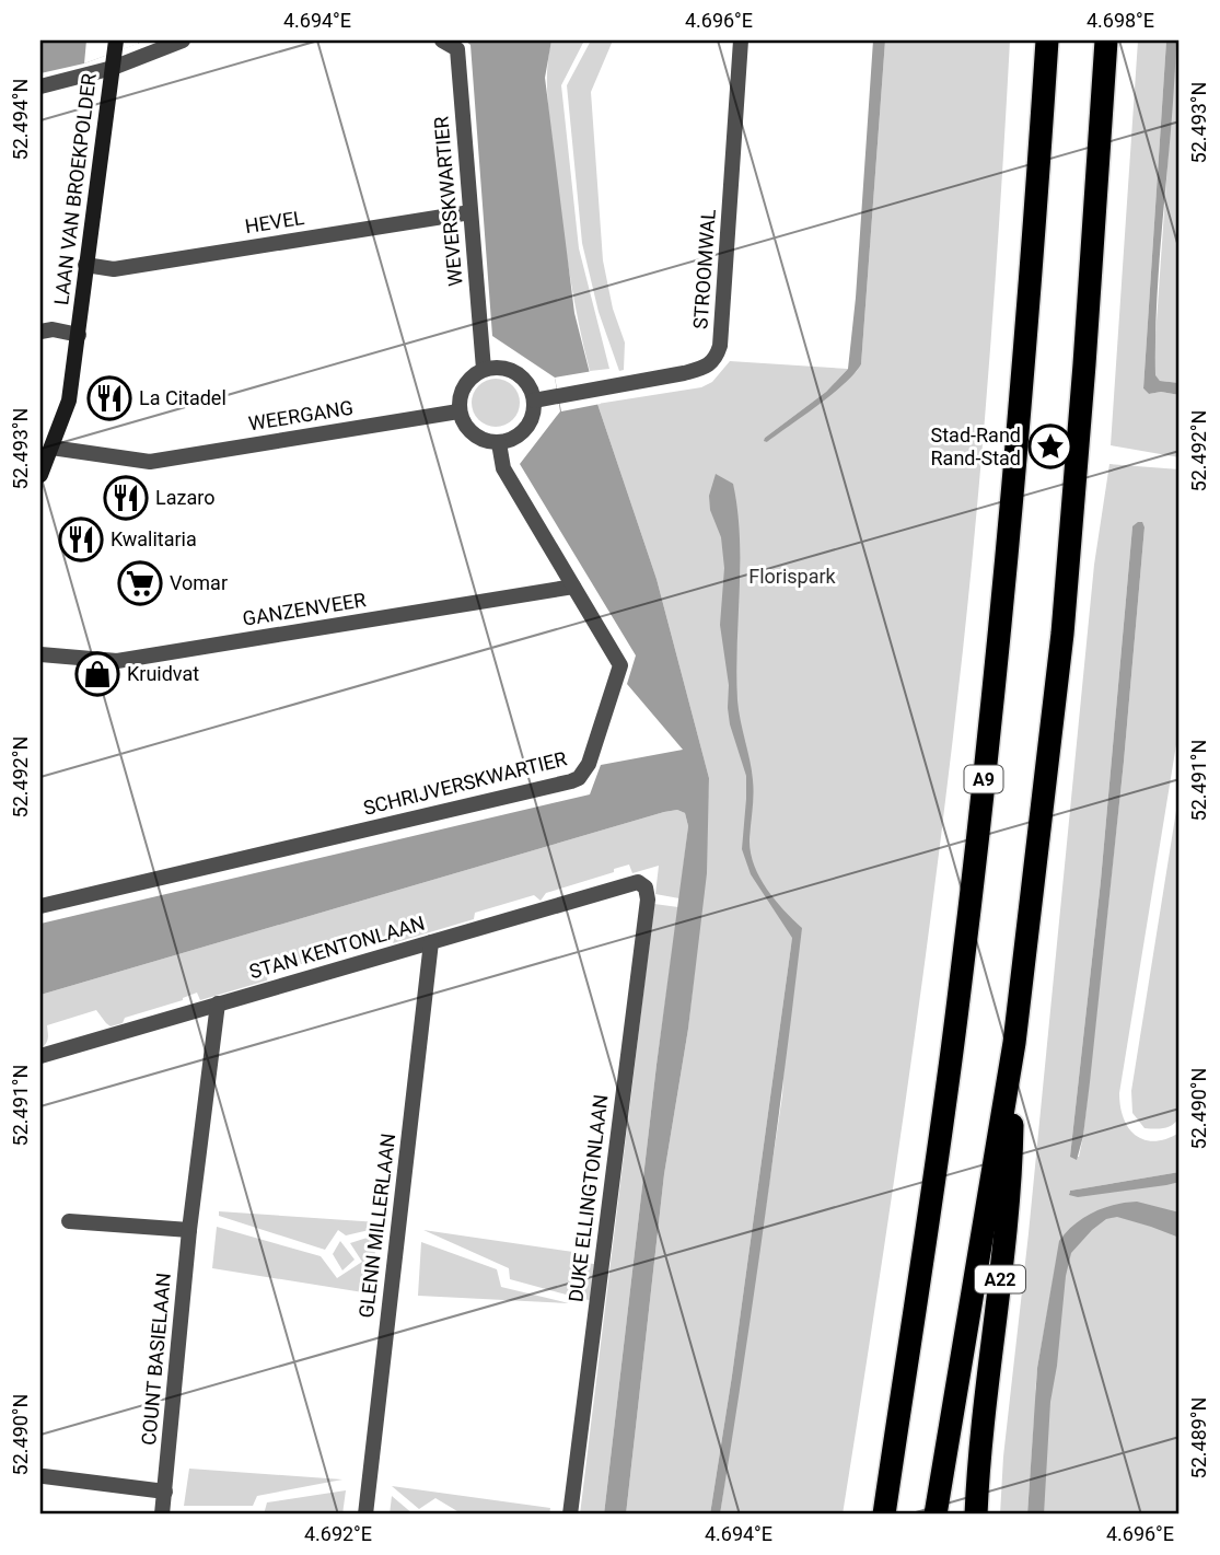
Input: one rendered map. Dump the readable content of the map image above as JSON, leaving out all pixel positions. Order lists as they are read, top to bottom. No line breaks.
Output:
{"streets":{"highway":["A9","A22"],"main road":["LAAN VAN BROEKPOLDER"],"street":["WEVERSKWARTIER","HEVEL","STROOMWAL","WEERGANG","GANZENVEER","SCHRIJVERSKWARTIER","STAN KENTONLAAN","DUKE ELLINGTONLAAN","GLENN MILLERLAAN","COUNT BASIELAAN"]},"crossings":[["LAAN VAN BROEKPOLDER","HEVEL"],["LAAN VAN BROEKPOLDER","WEERGANG"],["WEVERSKWARTIER","HEVEL"],["WEVERSKWARTIER","STROOMWAL"],["WEVERSKWARTIER","WEERGANG"],["WEVERSKWARTIER","SCHRIJVERSKWARTIER"],["STROOMWAL","WEERGANG"],["STROOMWAL","SCHRIJVERSKWARTIER"],["WEERGANG","SCHRIJVERSKWARTIER"],["GANZENVEER","SCHRIJVERSKWARTIER"],["STAN KENTONLAAN","DUKE ELLINGTONLAAN"],["STAN KENTONLAAN","GLENN MILLERLAAN"],["STAN KENTONLAAN","COUNT BASIELAAN"]],"parks":["Florispark"],"places":{"restaurant":["La Citadel","Lazaro","Kwalitaria"],"place":["Stad-Rand Rand-Stad"],"supermarket":["Vomar"],"shop":["Kruidvat"]},"coordinates":["4.694°E","4.696°E","4.698°E","52.494°N","52.493°N","52.492°N","52.491°N","52.490°N","52.489°N","4.692°E"]}
